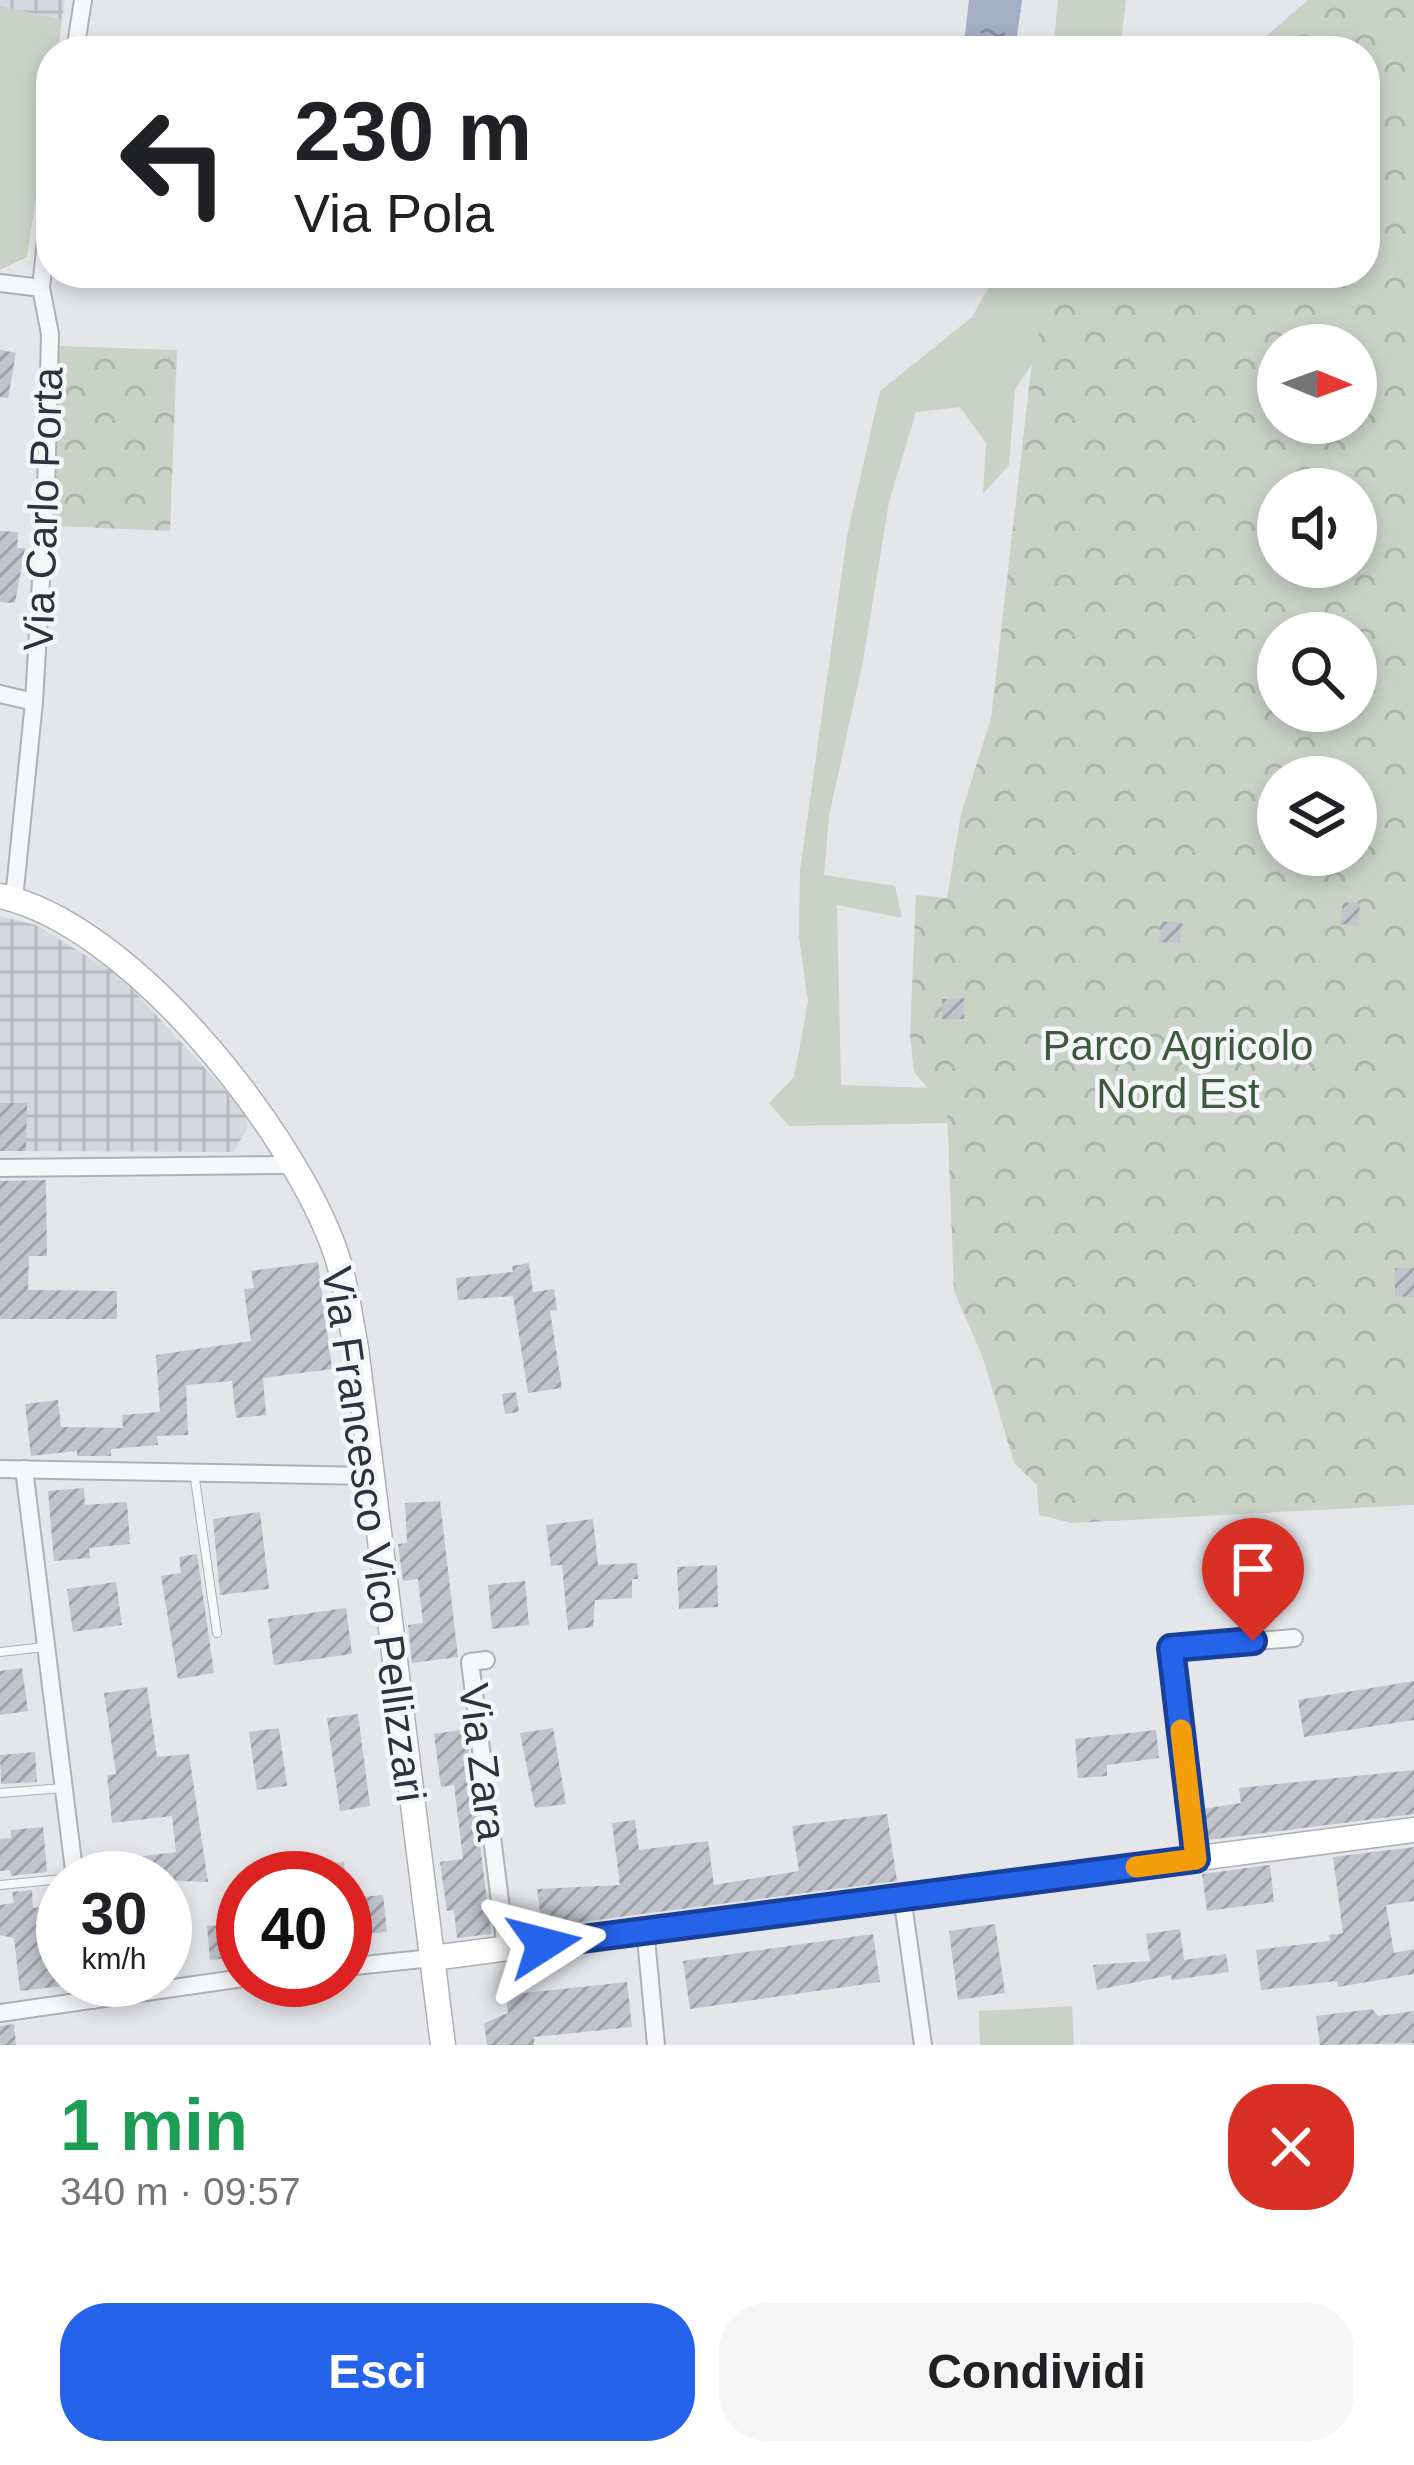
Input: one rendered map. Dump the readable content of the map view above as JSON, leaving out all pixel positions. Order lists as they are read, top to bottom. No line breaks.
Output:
{"streets":{"street":["Via Carlo Porta","Via Francesco Vico Pellizzari","Via Zara"]},"crossings":[["Via Carlo Porta","Via Francesco Vico Pellizzari"]],"parks":["Parco Agricolo Nord Est"],"north":"right","page":{"turn":["230 m","Via Pola"],"speed":"30 km/h","limit":"40","heading":["1 min","340 m · 09:57"],"buttons":["Esci","Condividi"]}}
